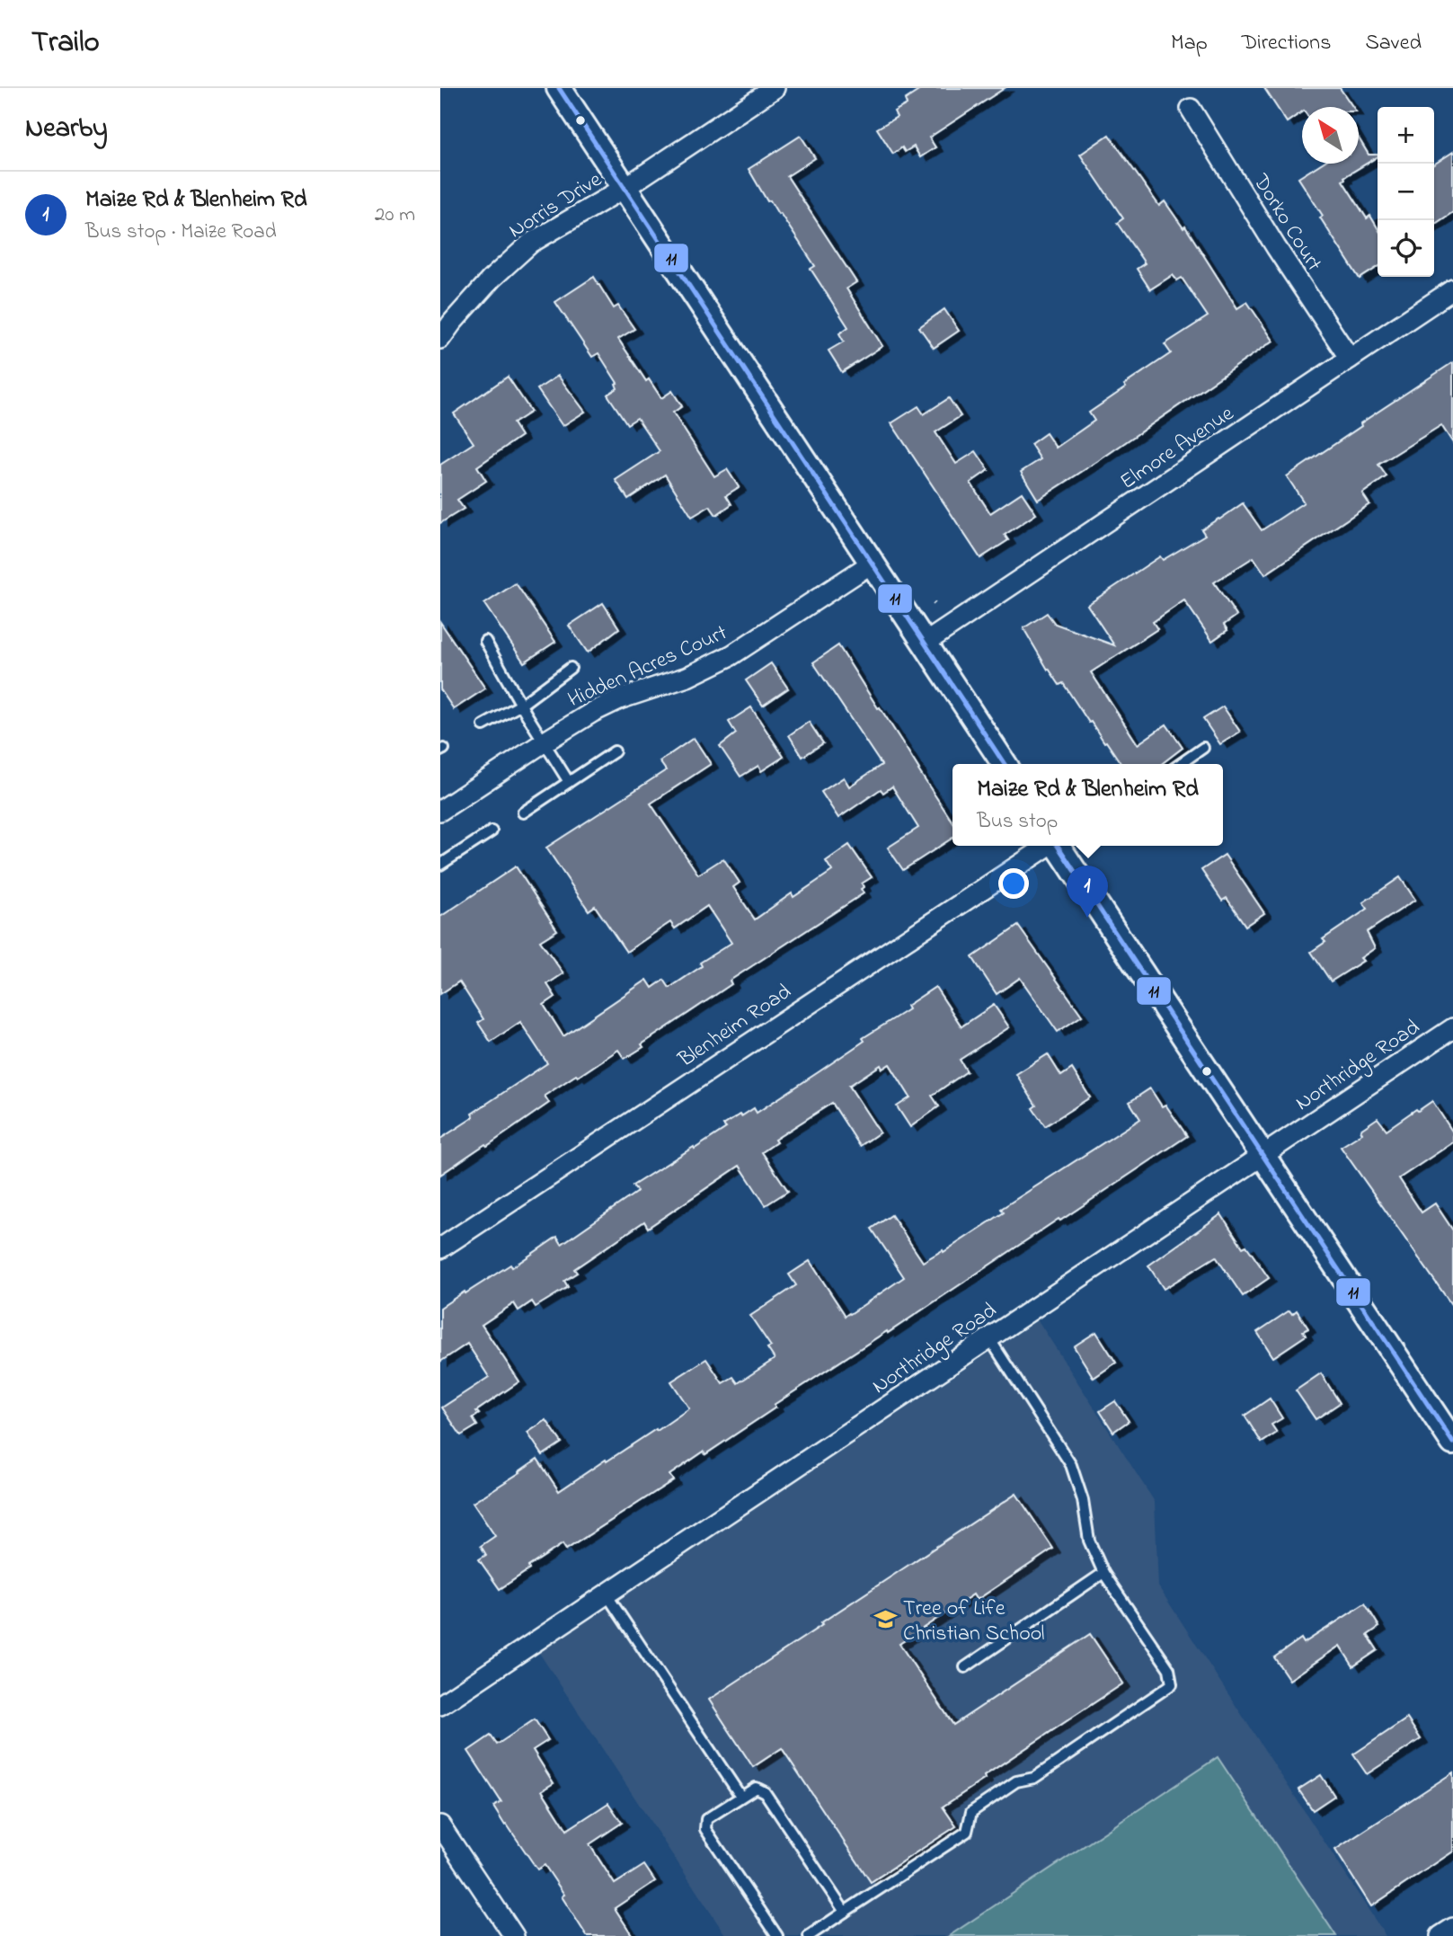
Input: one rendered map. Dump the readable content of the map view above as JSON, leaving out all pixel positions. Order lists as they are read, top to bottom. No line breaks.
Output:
{"streets":{"street":["Norris Drive","Dorko Court","Elmore Avenue","Hidden Acres Court","Blenheim Road","Northridge Road"]},"crossings":[["Dorko Court","Elmore Avenue"]],"places":{"school or university":["Tree of Life Christian School"]},"lines":["transit line 11"],"north":"top left","page":{"header":"Trailo","nav":["Map","Directions","Saved"],"heading":"Nearby","map_buttons":["+","−"],"list":[{"mark":"1","name":"Maize Rd & Blenheim Rd","note":"Bus stop · Maize Road","value":"20 m"}],"popup":["Maize Rd & Blenheim Rd","Bus stop"],"pins":"1"}}
